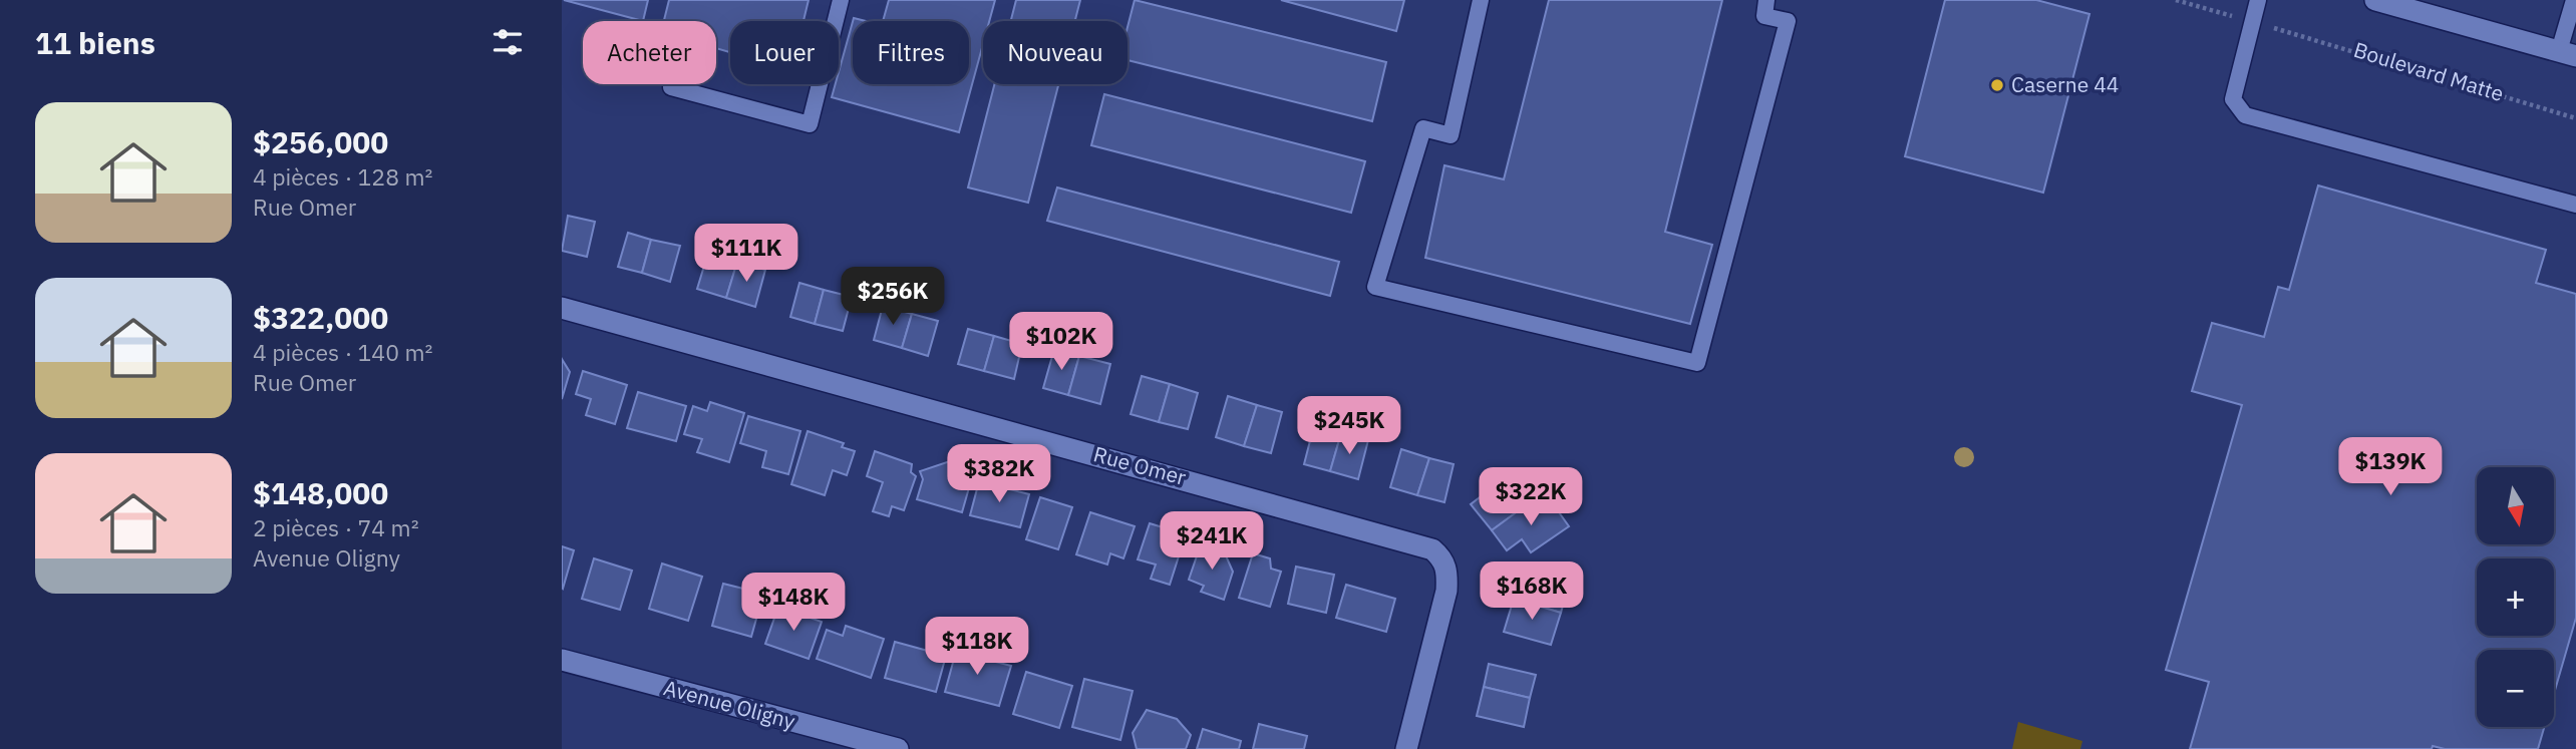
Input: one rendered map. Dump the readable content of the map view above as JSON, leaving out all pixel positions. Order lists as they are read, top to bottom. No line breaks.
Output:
{"streets":{"street":["Rue Omer","Avenue Oligny"],"path":["Boulevard Matte"]},"places":["Caserne 44"],"north":"bottom","page":{"heading":"11 biens","chip":["Acheter","Louer","Filtres","Nouveau"],"list":[{"name":"$256,000","note":"4 pièces · 128 m² · Rue Omer"},{"name":"$322,000","note":"4 pièces · 140 m² · Rue Omer"},{"name":"$148,000","note":"2 pièces · 74 m² · Avenue Oligny"}],"price":["$111K","$256K","$102K","$245K","$139K","$382K","$322K","$241K","$168K","$148K","$118K"],"map_buttons":["+","−"]}}
